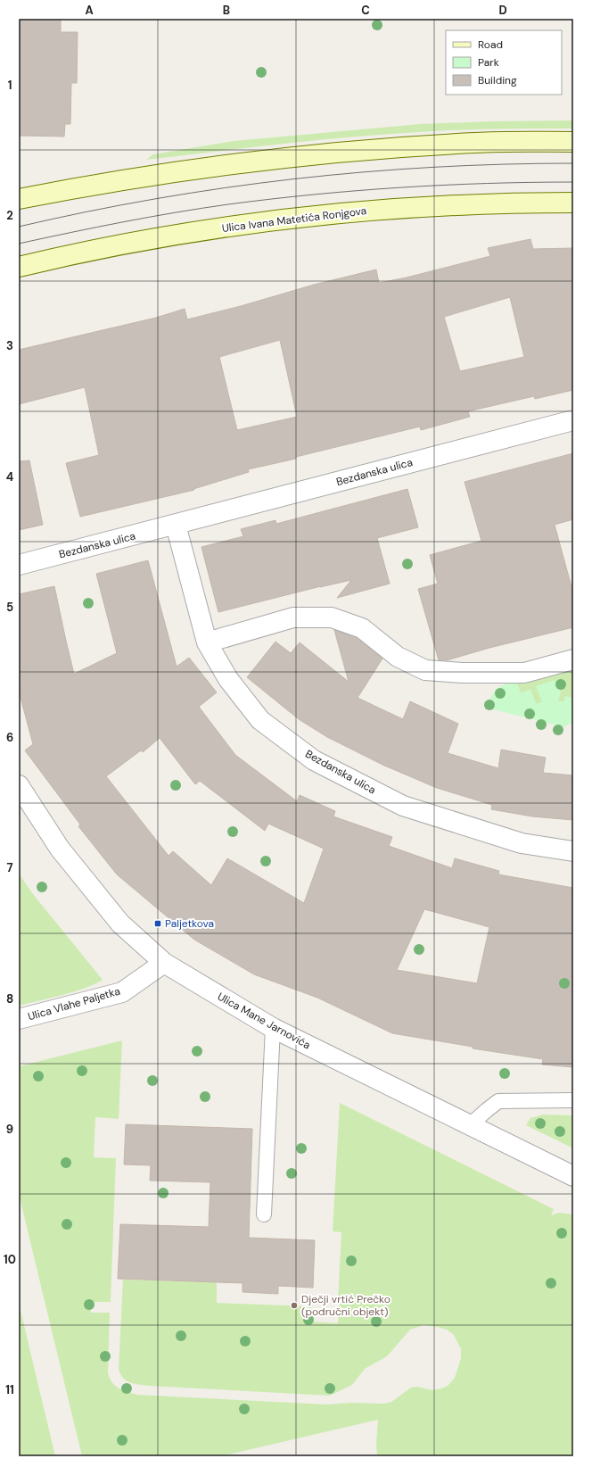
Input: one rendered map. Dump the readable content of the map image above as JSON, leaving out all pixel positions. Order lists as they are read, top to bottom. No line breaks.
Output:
{"streets":{"street":["Ulica Ivana Matetića Ronjgova","Bezdanska ulica","Ulica Vlahe Paljetka","Ulica Mane Jarnovića"]},"crossings":[["Ulica Vlahe Paljetka","Ulica Mane Jarnovića"]],"places":{"transit":["Paljetkova"],"other":["Dječji vrtić Prečko (područni objekt)"]},"legend":["Road","Park","Building"],"grid":{"columns":["A","B","C","D"],"rows":["1","2","3","4","5","6","7","8","9","10","11"]}}
